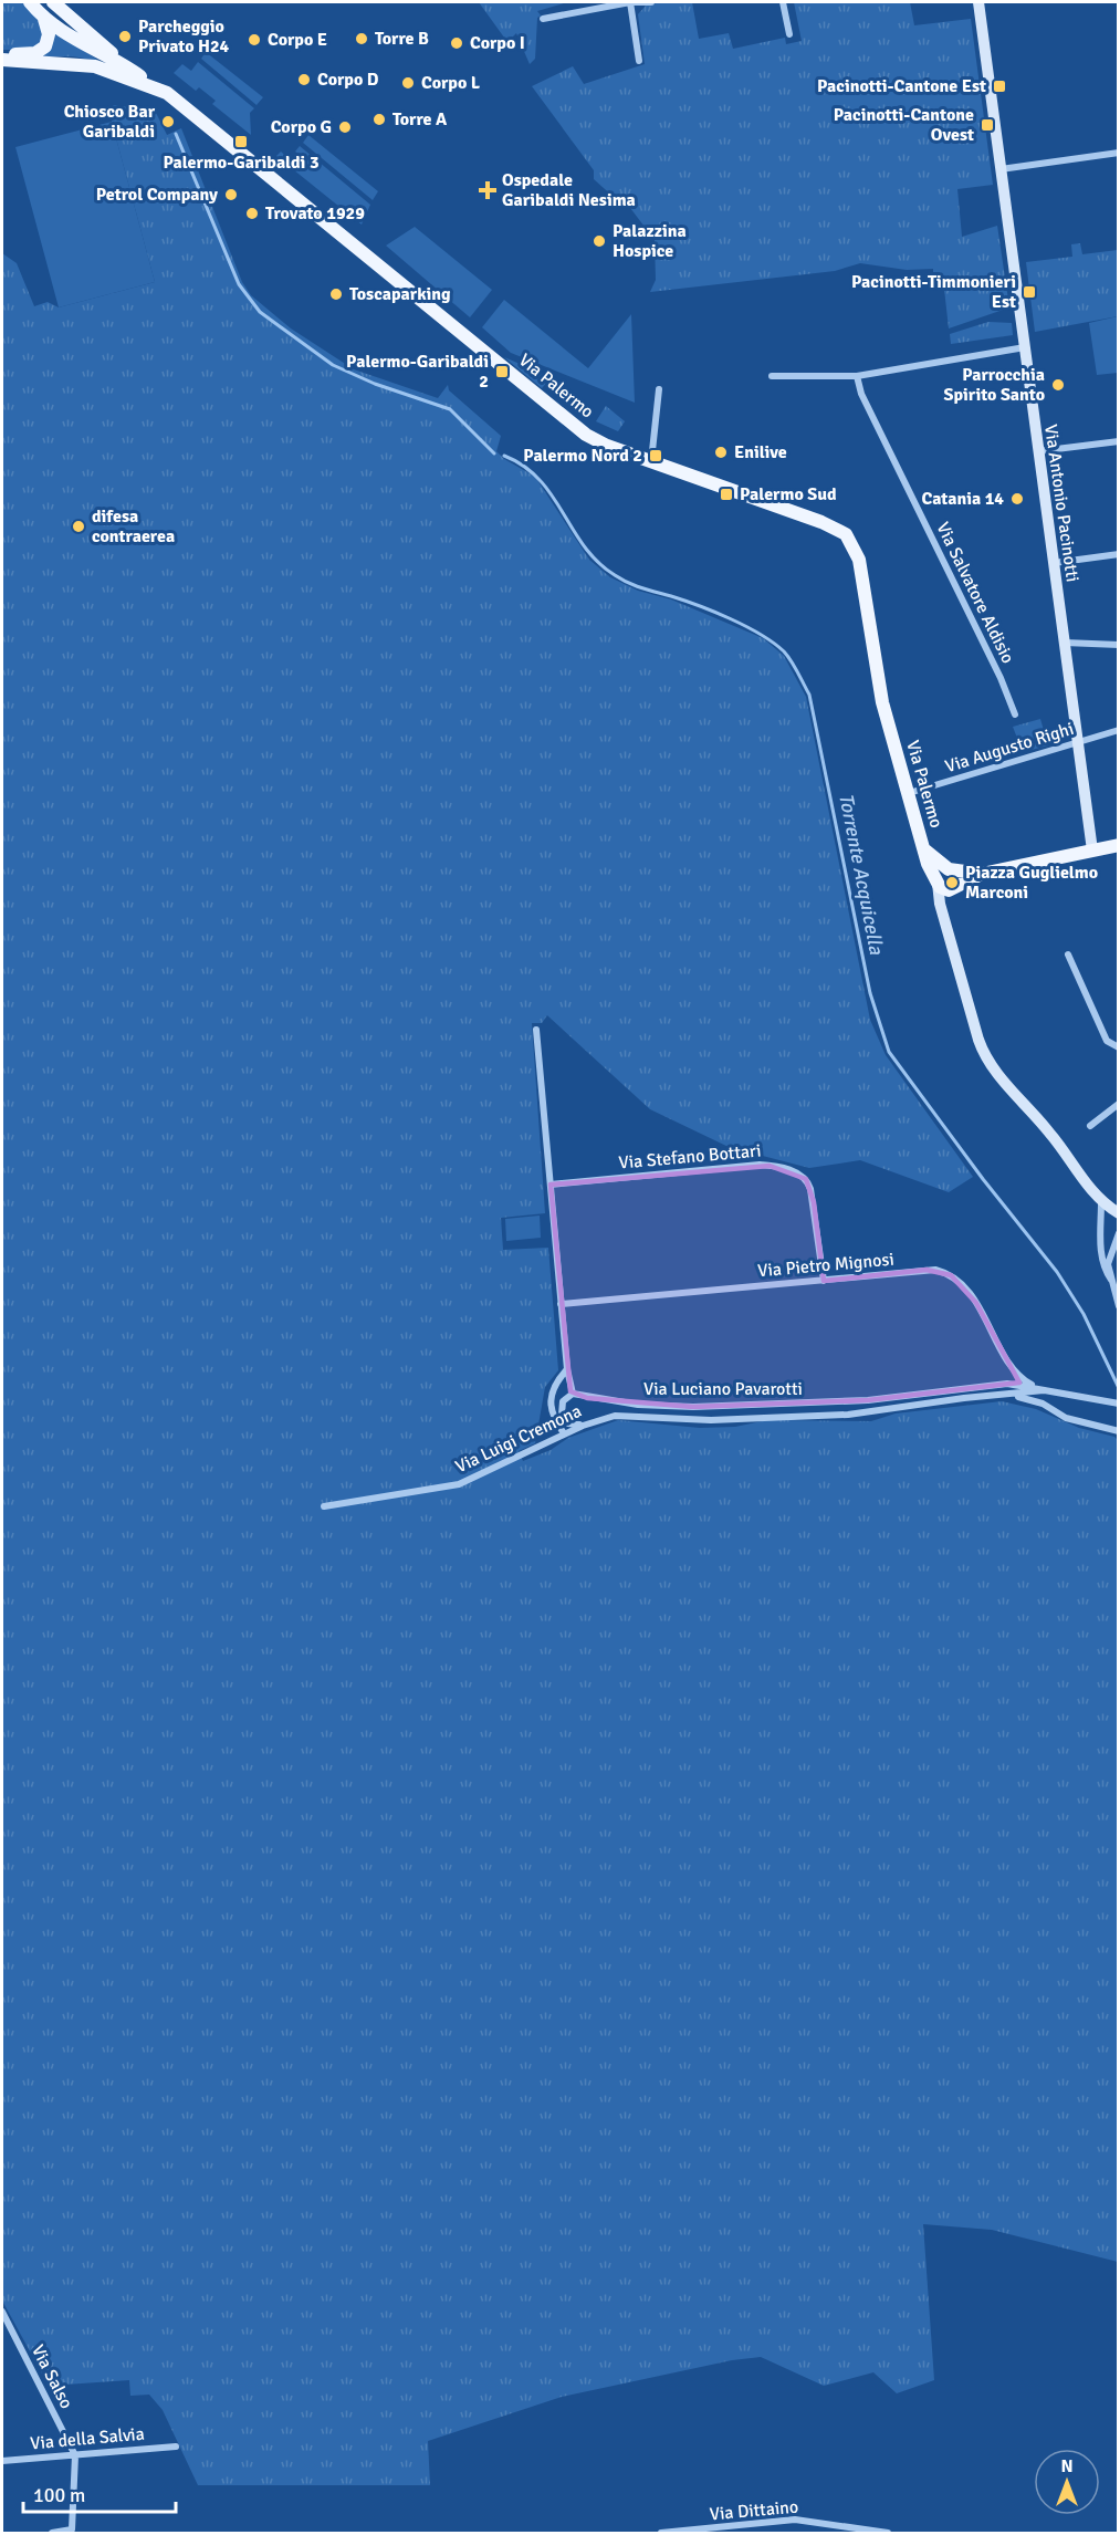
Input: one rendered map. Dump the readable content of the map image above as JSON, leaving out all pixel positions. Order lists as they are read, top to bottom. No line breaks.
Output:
{"streets":{"main road":["Via Palermo","Via Antonio Pacinotti"],"street":["Via Salvatore Aldisio","Via Augusto Righi","Via Stefano Bottari","Via Pietro Mignosi","Via Luciano Pavarotti","Via Luigi Cremona","Via Salso","Via della Salvia","Via Dittaino"]},"crossings":[["Via Palermo","Via Augusto Righi"],["Via Antonio Pacinotti","Via Augusto Righi"],["Via Stefano Bottari","Via Pietro Mignosi"],["Via Pietro Mignosi","Via Luciano Pavarotti"],["Via Salso","Via della Salvia"]],"water":["Torrente Acquicella"],"places":{"other":["Parcheggio Privato H24","Torre B","Corpo E","Corpo I","Corpo D","Corpo L","Torre A","Chiosco Bar Garibaldi","Corpo G","Petrol Company","Trovato 1929","Palazzina Hospice","Toscaparking","Parrocchia Spirito Santo","Enilive","Catania 14","difesa contraerea","Piazza Guglielmo Marconi"],"transit":["Pacinotti-Cantone Est","Pacinotti-Cantone Ovest","Palermo-Garibaldi 3","Pacinotti-Timmonieri Est","Palermo-Garibaldi 2","Palermo Nord 2","Palermo Sud"],"health":["Ospedale Garibaldi Nesima"]},"scale_bar":"100 m","north":"top"}
